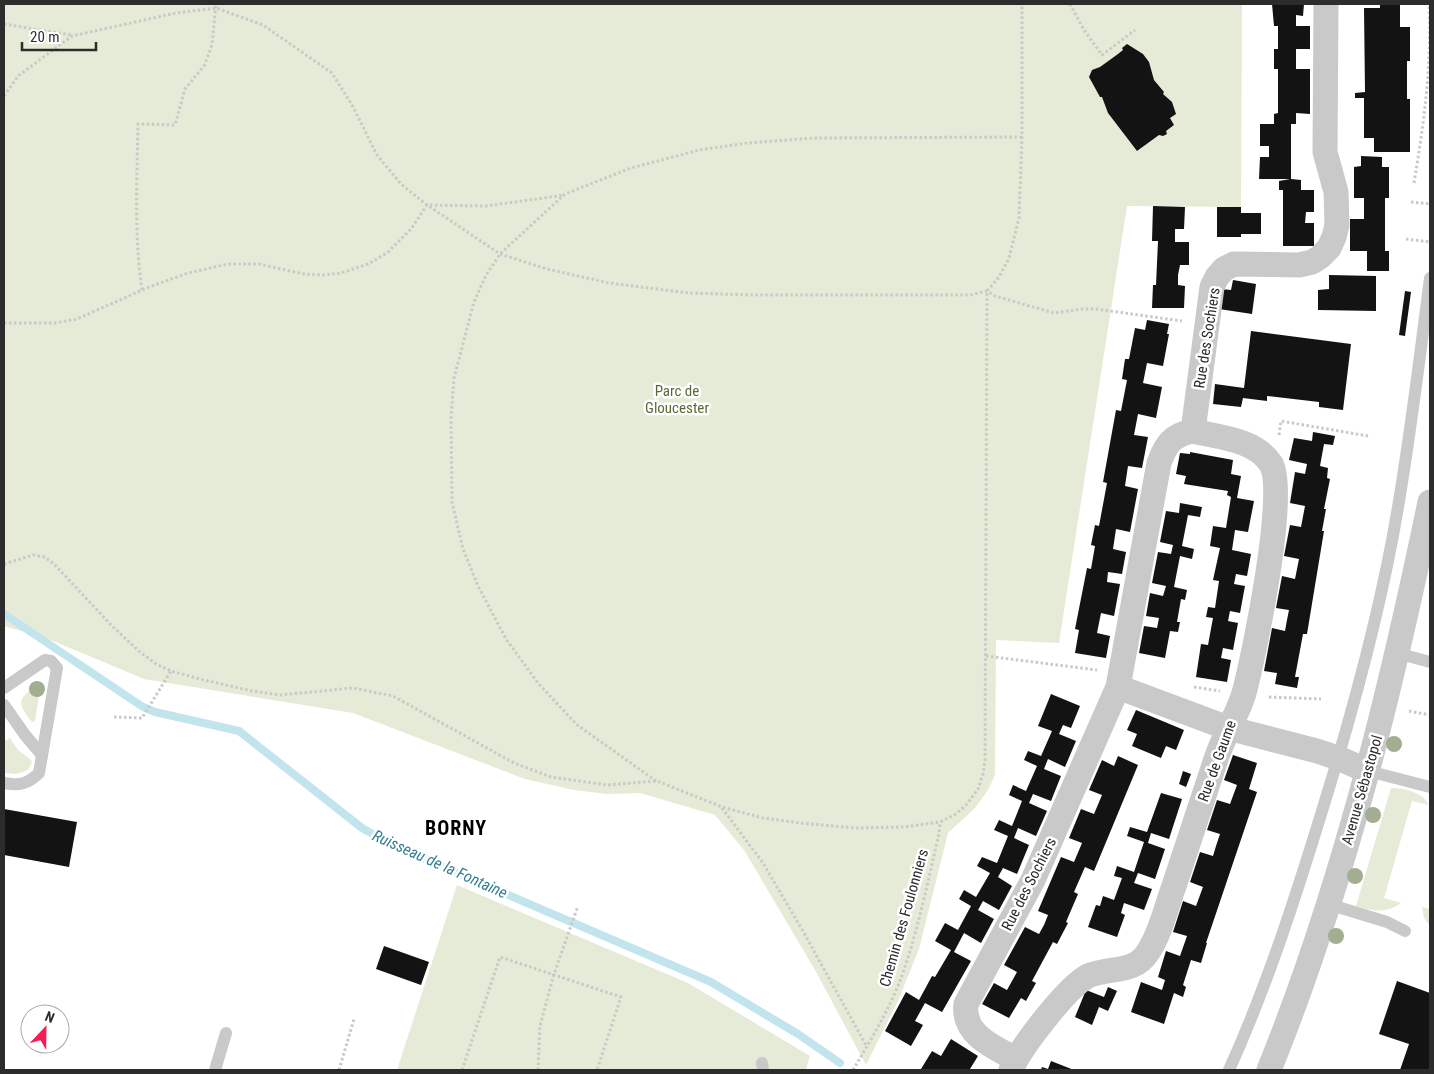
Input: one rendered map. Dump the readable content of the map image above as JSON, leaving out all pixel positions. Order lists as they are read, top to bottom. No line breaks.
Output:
{"streets":{"street":["Rue des Sochiers","Rue de Gaume","Avenue Sébastopol"],"path":["Chemin des Foulonniers"]},"crossings":[["Rue des Sochiers","Rue de Gaume"]],"districts":["BORNY"],"water":["Ruisseau de la Fontaine"],"parks":["Parc de Gloucester"],"scale_bar":"20 m","north":"top"}
